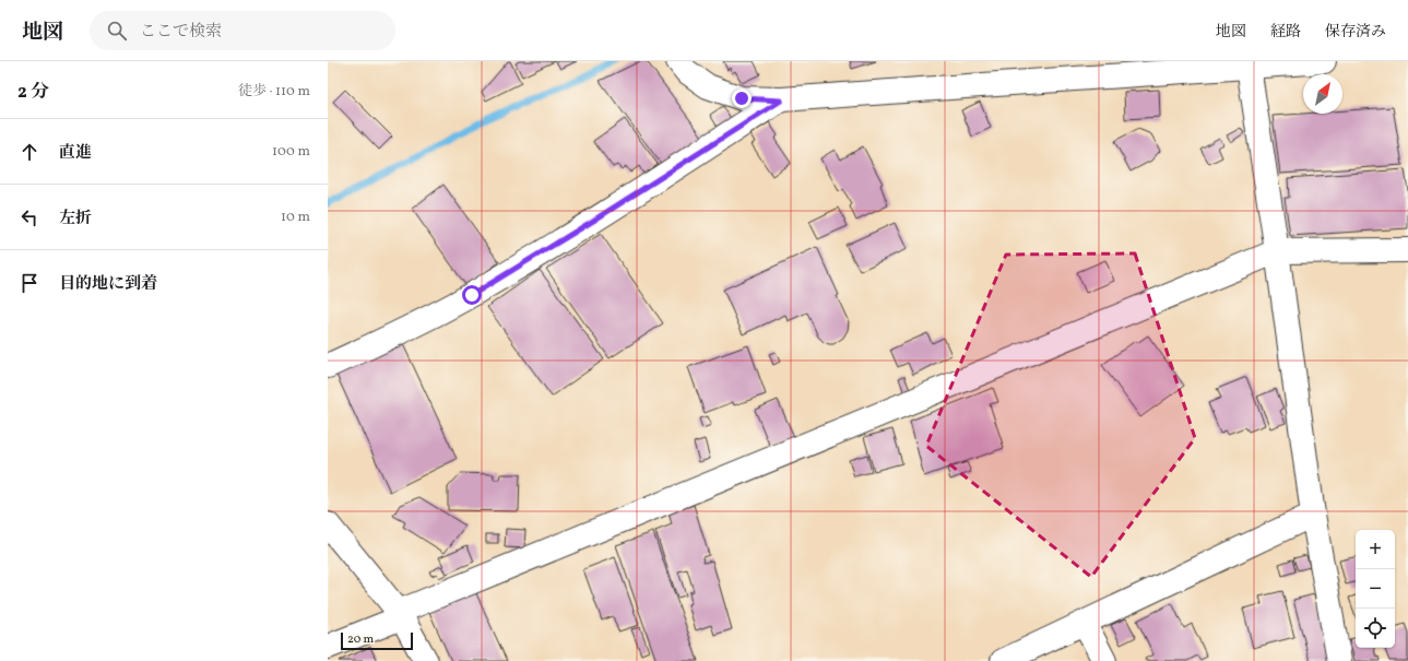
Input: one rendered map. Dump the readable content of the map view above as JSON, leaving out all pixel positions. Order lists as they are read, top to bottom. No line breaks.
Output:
{"scale_bar":"20 m","north":"top right","page":{"header":"地図","search":"ここで検索","nav":["地図","経路","保存済み"],"heading":["2 分","徒歩 · 110 m"],"list":[["直進","100 m"],["左折","10 m"],"目的地に到着"],"map_buttons":["+","−"],"scale":"20 m"}}
